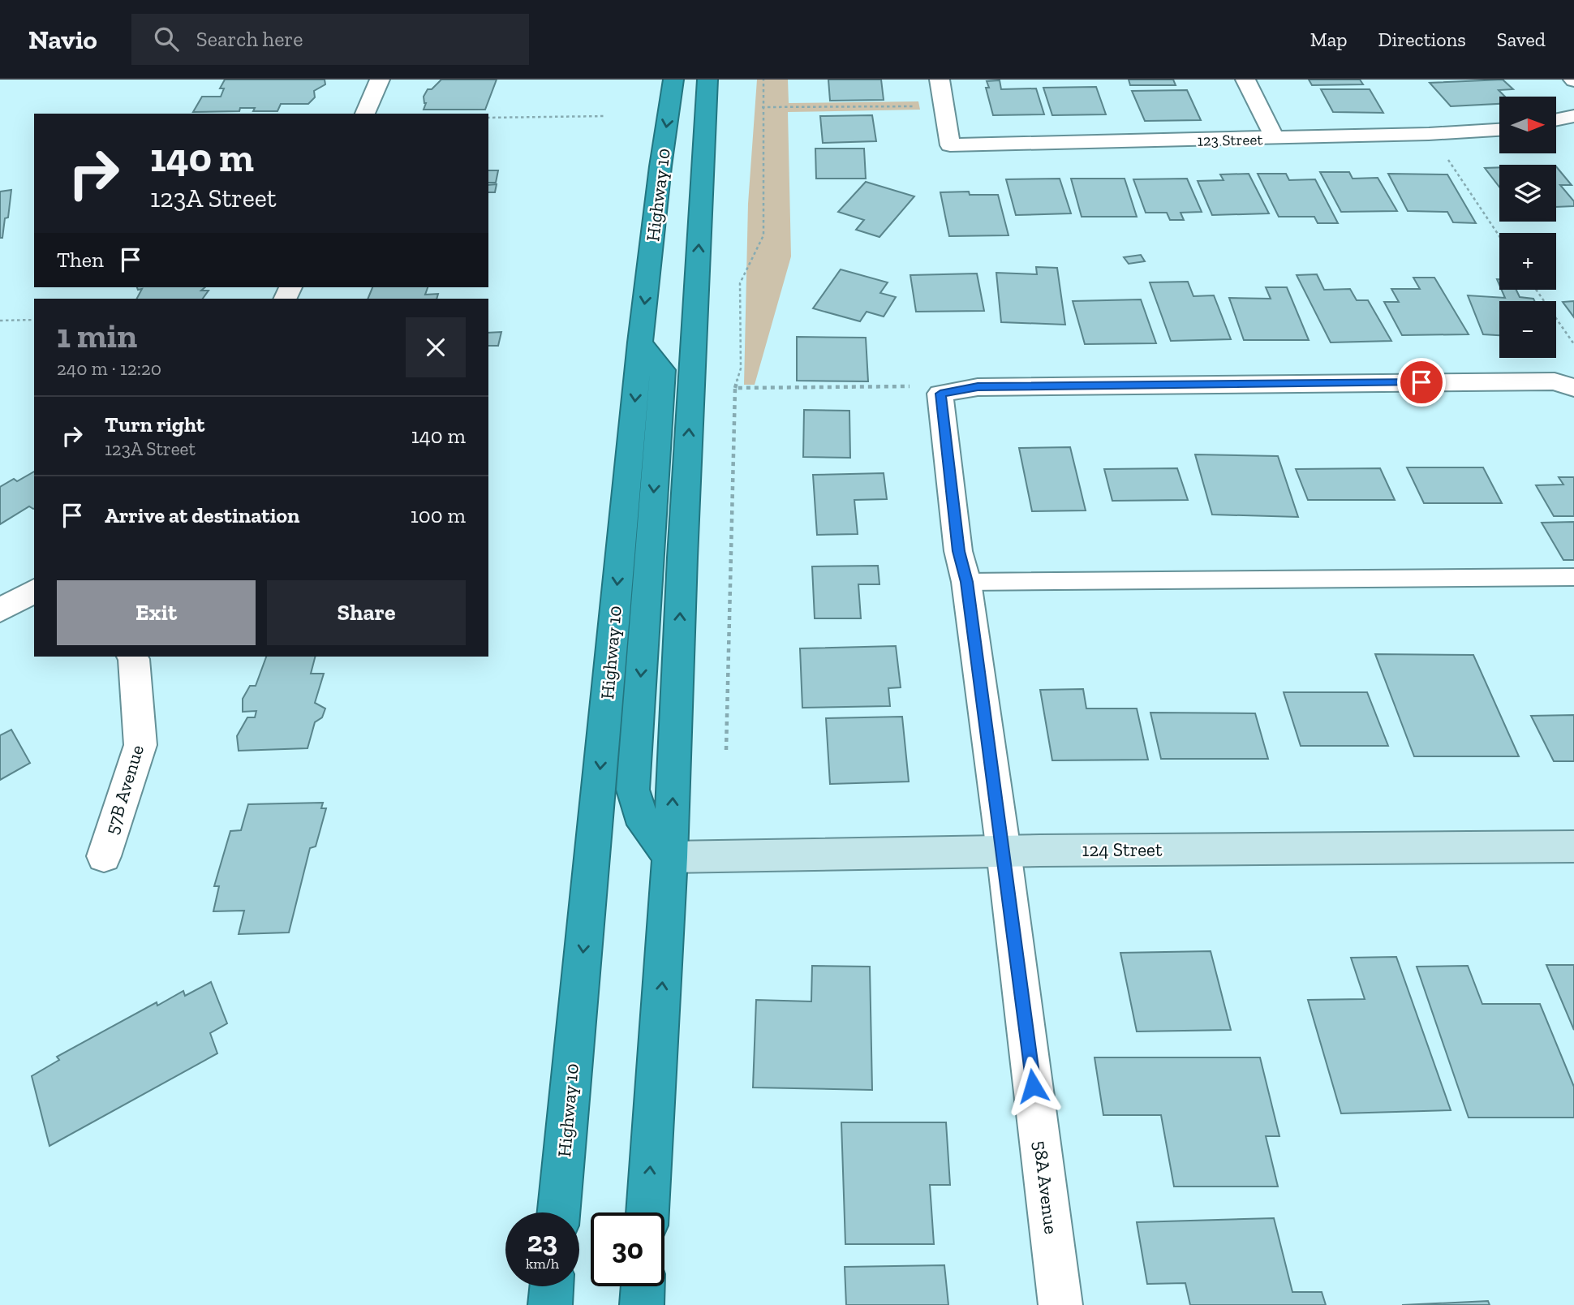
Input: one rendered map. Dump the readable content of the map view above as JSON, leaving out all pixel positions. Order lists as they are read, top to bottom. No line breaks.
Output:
{"streets":{"highway":["Highway 10"],"street":["123 Street","57B Avenue","124 Street","58A Avenue"]},"crossings":[["124 Street","58A Avenue"]],"north":"right","page":{"header":"Navio","search":"Search here","nav":["Map","Directions","Saved"],"map_buttons":["+","−"],"turn":["140 m","123A Street"],"then":"Then","heading":["1 min","240 m · 12:20"],"list":[{"name":"Turn right","note":"123A Street","value":"140 m"},{"name":"Arrive at destination","value":"100 m"}],"buttons":["Exit","Share"],"speed":"23 km/h","limit":"30"}}
